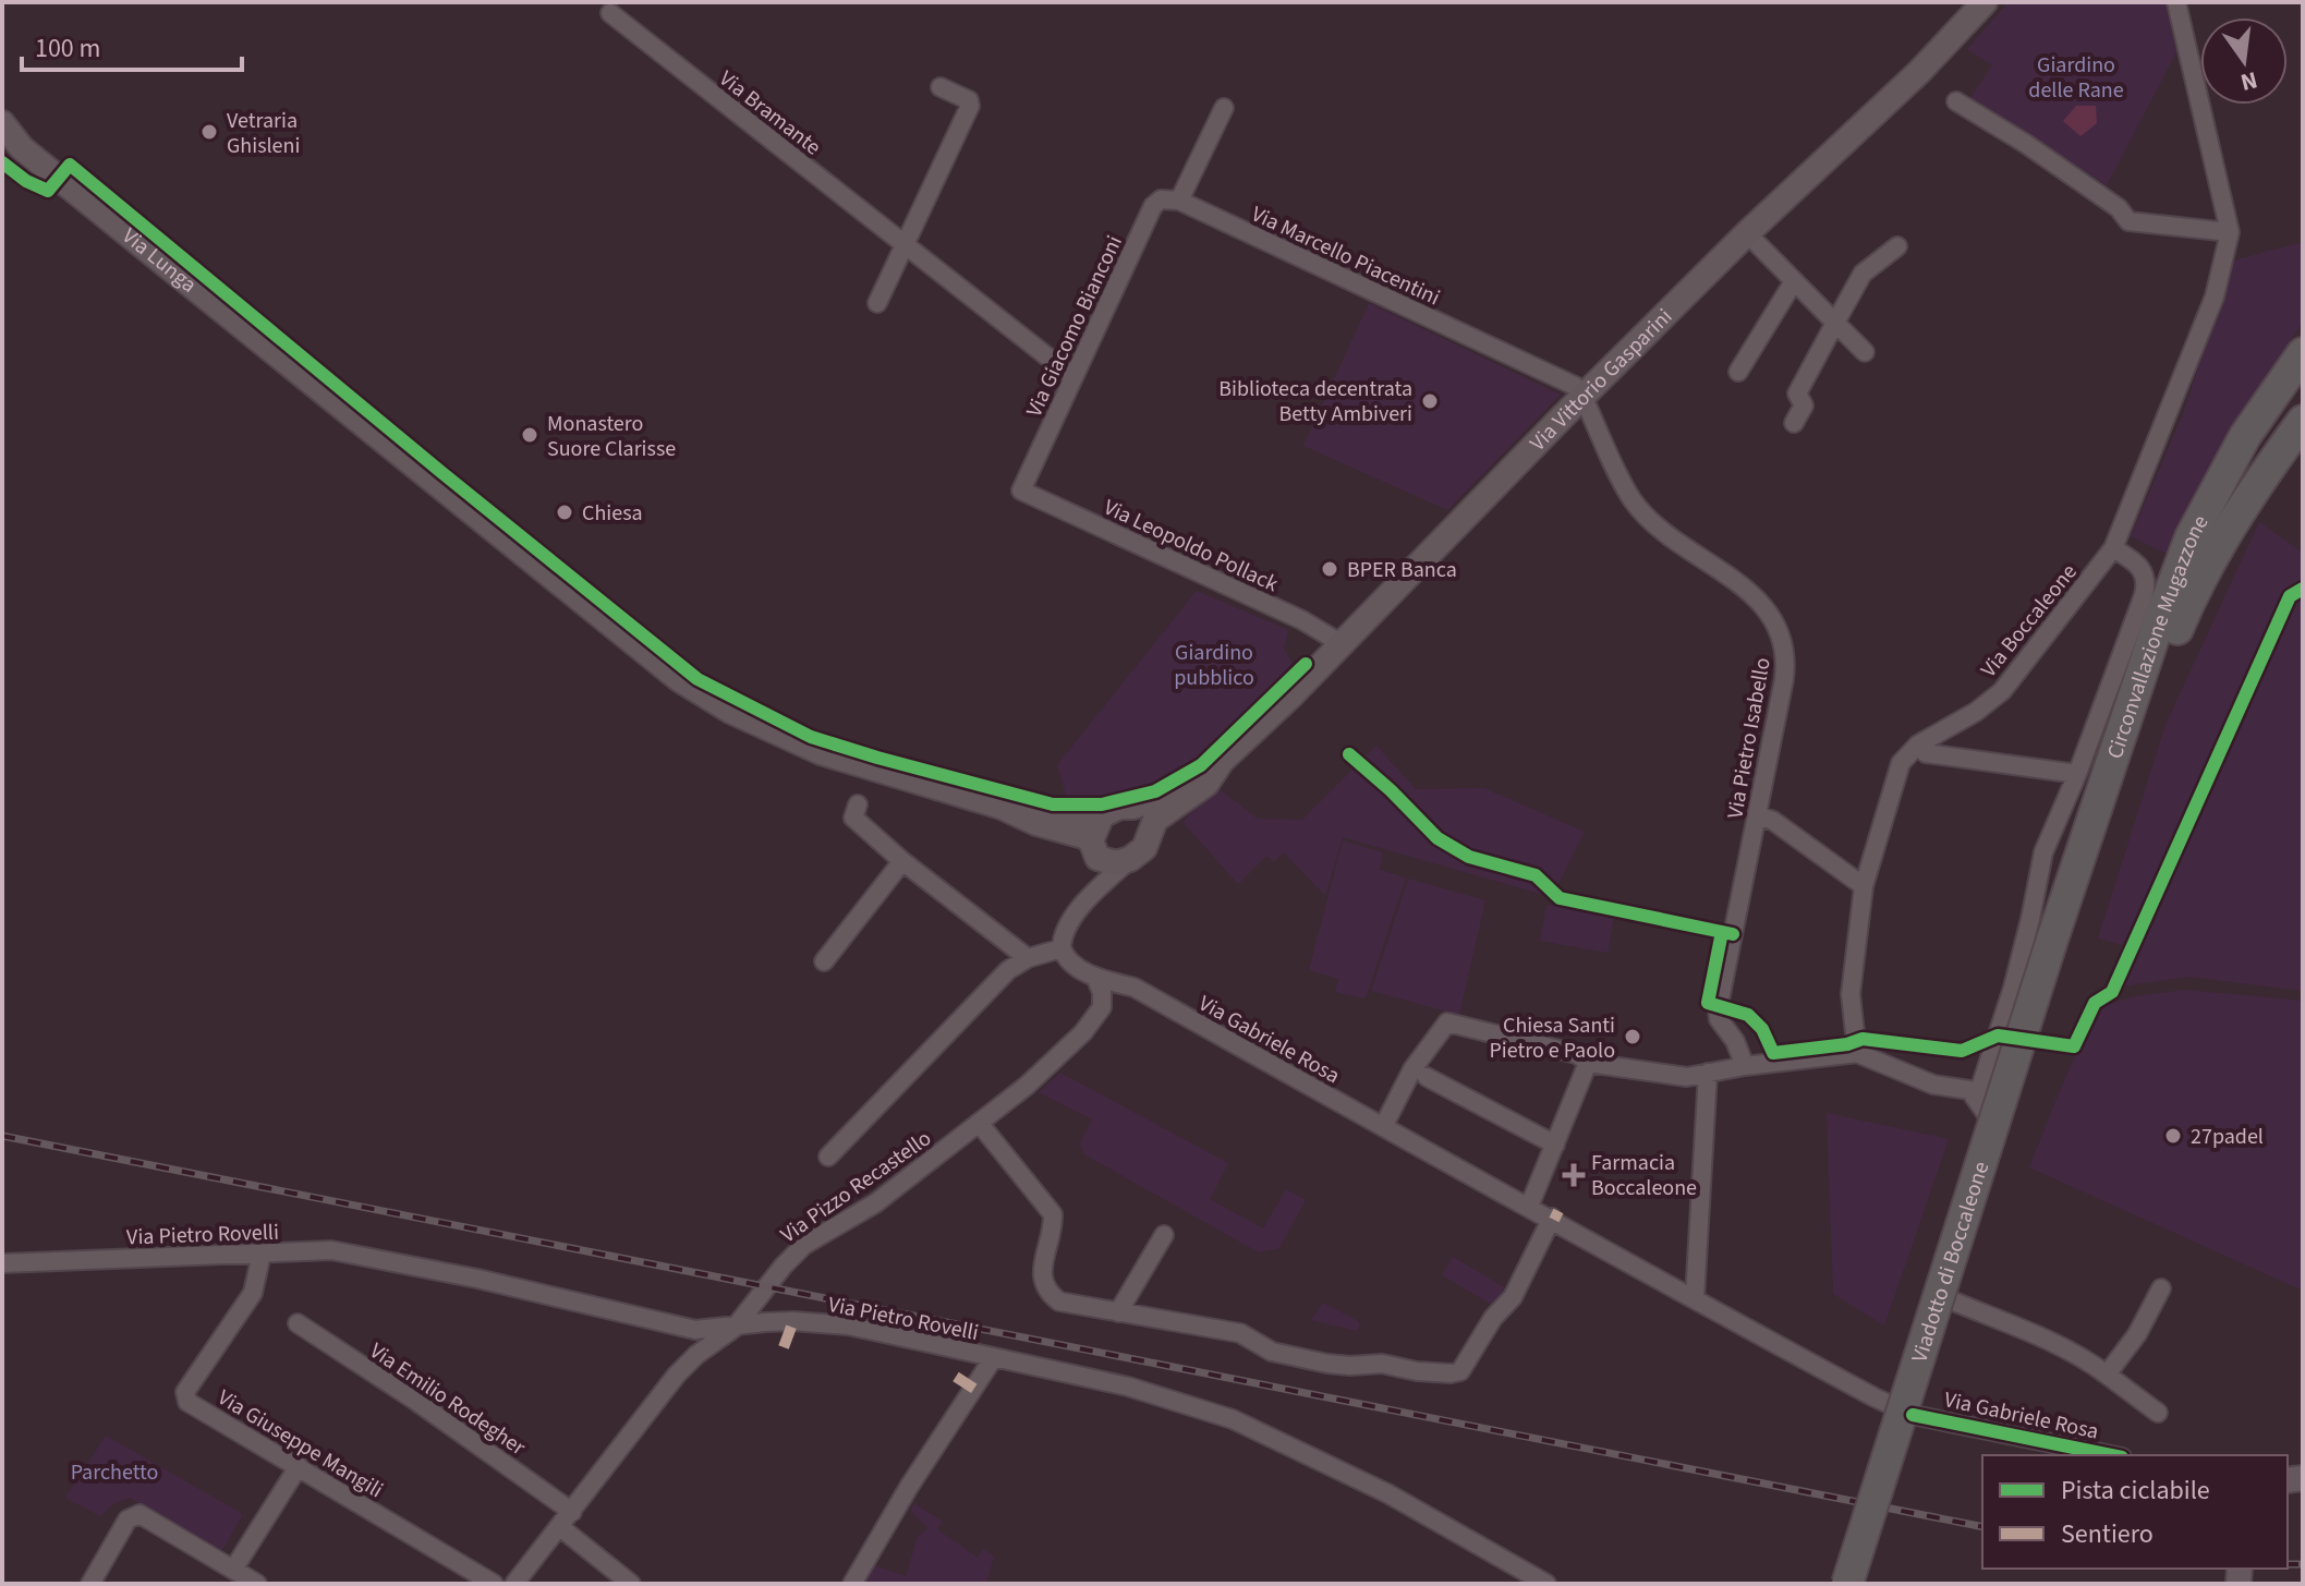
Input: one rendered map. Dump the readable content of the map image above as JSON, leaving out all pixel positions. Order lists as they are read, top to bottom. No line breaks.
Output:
{"streets":{"highway":["Circonvallazione Mugazzone","Viadotto di Boccaleone"],"street":["Via Bramante","Via Marcello Piacentini","Via Lunga","Via Giacomo Bianconi","Via Vittorio Gasparini","Via Leopoldo Pollack","Via Boccaleone","Via Pietro Isabello","Via Gabriele Rosa","Via Pizzo Recastello","Via Pietro Rovelli","Via Emilio Rodegher","Via Giuseppe Mangili"]},"crossings":[["Via Bramante","Via Giacomo Bianconi"],["Via Marcello Piacentini","Via Giacomo Bianconi"],["Via Marcello Piacentini","Via Vittorio Gasparini"],["Via Marcello Piacentini","Via Pietro Isabello"],["Via Lunga","Via Vittorio Gasparini"],["Via Giacomo Bianconi","Via Leopoldo Pollack"],["Via Vittorio Gasparini","Via Leopoldo Pollack"],["Via Vittorio Gasparini","Via Pietro Isabello"],["Via Vittorio Gasparini","Via Gabriele Rosa"],["Circonvallazione Mugazzone","Viadotto di Boccaleone"],["Via Pizzo Recastello","Via Pietro Rovelli"],["Via Pizzo Recastello","Via Emilio Rodegher"],["Via Pietro Rovelli","Via Giuseppe Mangili"]],"parks":["Giardino delle Rane","Giardino pubblico","Parchetto"],"places":{"other":["Vetraria Ghisleni","Biblioteca decentrata Betty Ambiveri","Monastero Suore Clarisse","Chiesa","BPER Banca","Chiesa Santi Pietro e Paolo","27padel"],"health":["Farmacia Boccaleone"]},"legend":["Pista ciclabile","Sentiero"],"scale_bar":"100 m","north":"bottom"}
